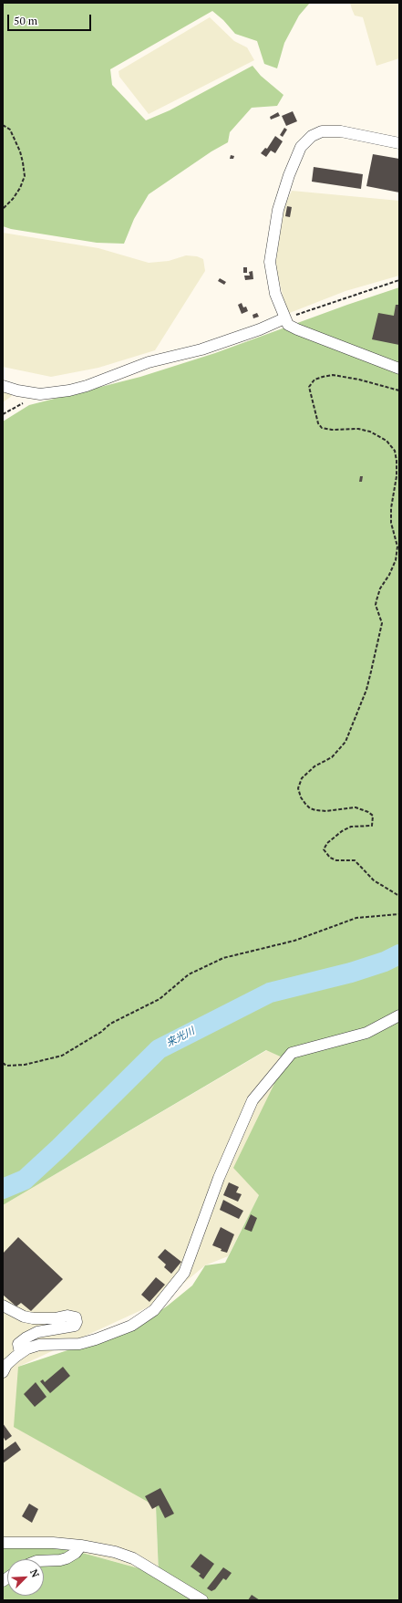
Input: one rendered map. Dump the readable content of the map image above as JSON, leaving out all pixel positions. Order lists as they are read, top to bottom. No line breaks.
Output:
{"water":["来光川"],"scale_bar":"50 m","north":"top right"}
